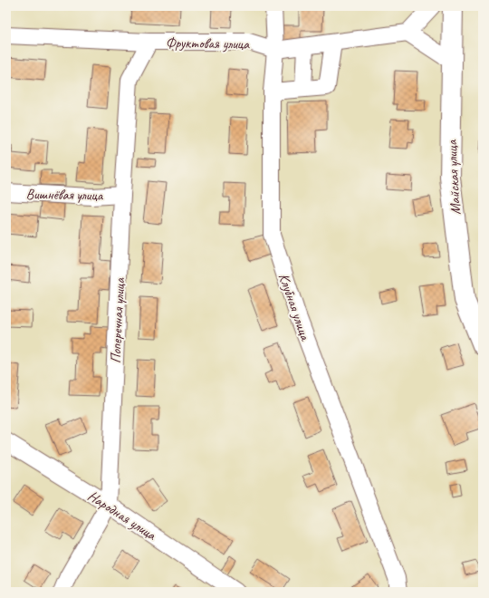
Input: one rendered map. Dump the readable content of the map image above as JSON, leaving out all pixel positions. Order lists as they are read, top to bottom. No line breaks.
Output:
{"streets":{"street":["Фруктовая улица","Майская улица","Вишнёвая улица","Клубная улица","Поперечная улица","Народная улица"]},"crossings":[["Фруктовая улица","Клубная улица"],["Фруктовая улица","Поперечная улица"],["Вишнёвая улица","Поперечная улица"],["Поперечная улица","Народная улица"]]}
